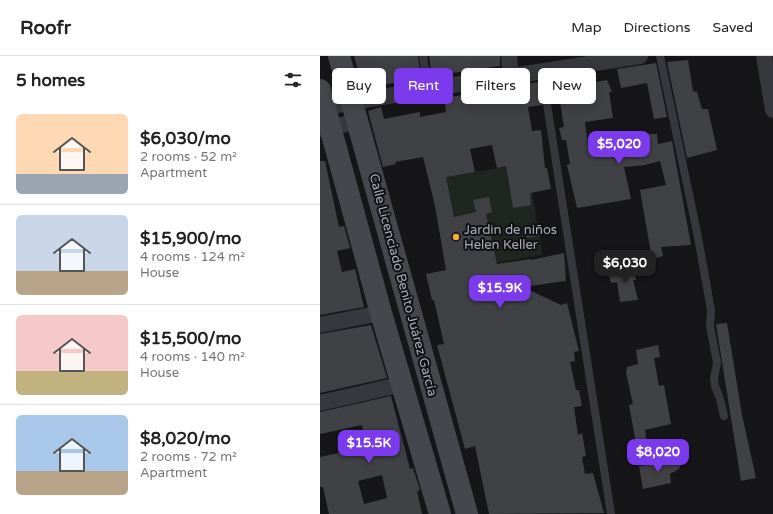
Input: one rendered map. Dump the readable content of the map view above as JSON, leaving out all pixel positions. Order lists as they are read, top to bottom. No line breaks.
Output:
{"streets":{"street":["Calle Licenciado Benito Juárez García"]},"places":["Jardin de niños Helen Keller"],"page":{"header":"Roofr","nav":["Map","Directions","Saved"],"heading":"5 homes","chip":["Buy","Rent","Filters","New"],"list":[{"name":"$6,030/mo","note":"2 rooms · 52 m² · Apartment"},{"name":"$15,900/mo","note":"4 rooms · 124 m² · House"},{"name":"$15,500/mo","note":"4 rooms · 140 m² · House"},{"name":"$8,020/mo","note":"2 rooms · 72 m² · Apartment"}],"price":["$5,020","$6,030","$15.9K","$15.5K","$8,020"]}}
